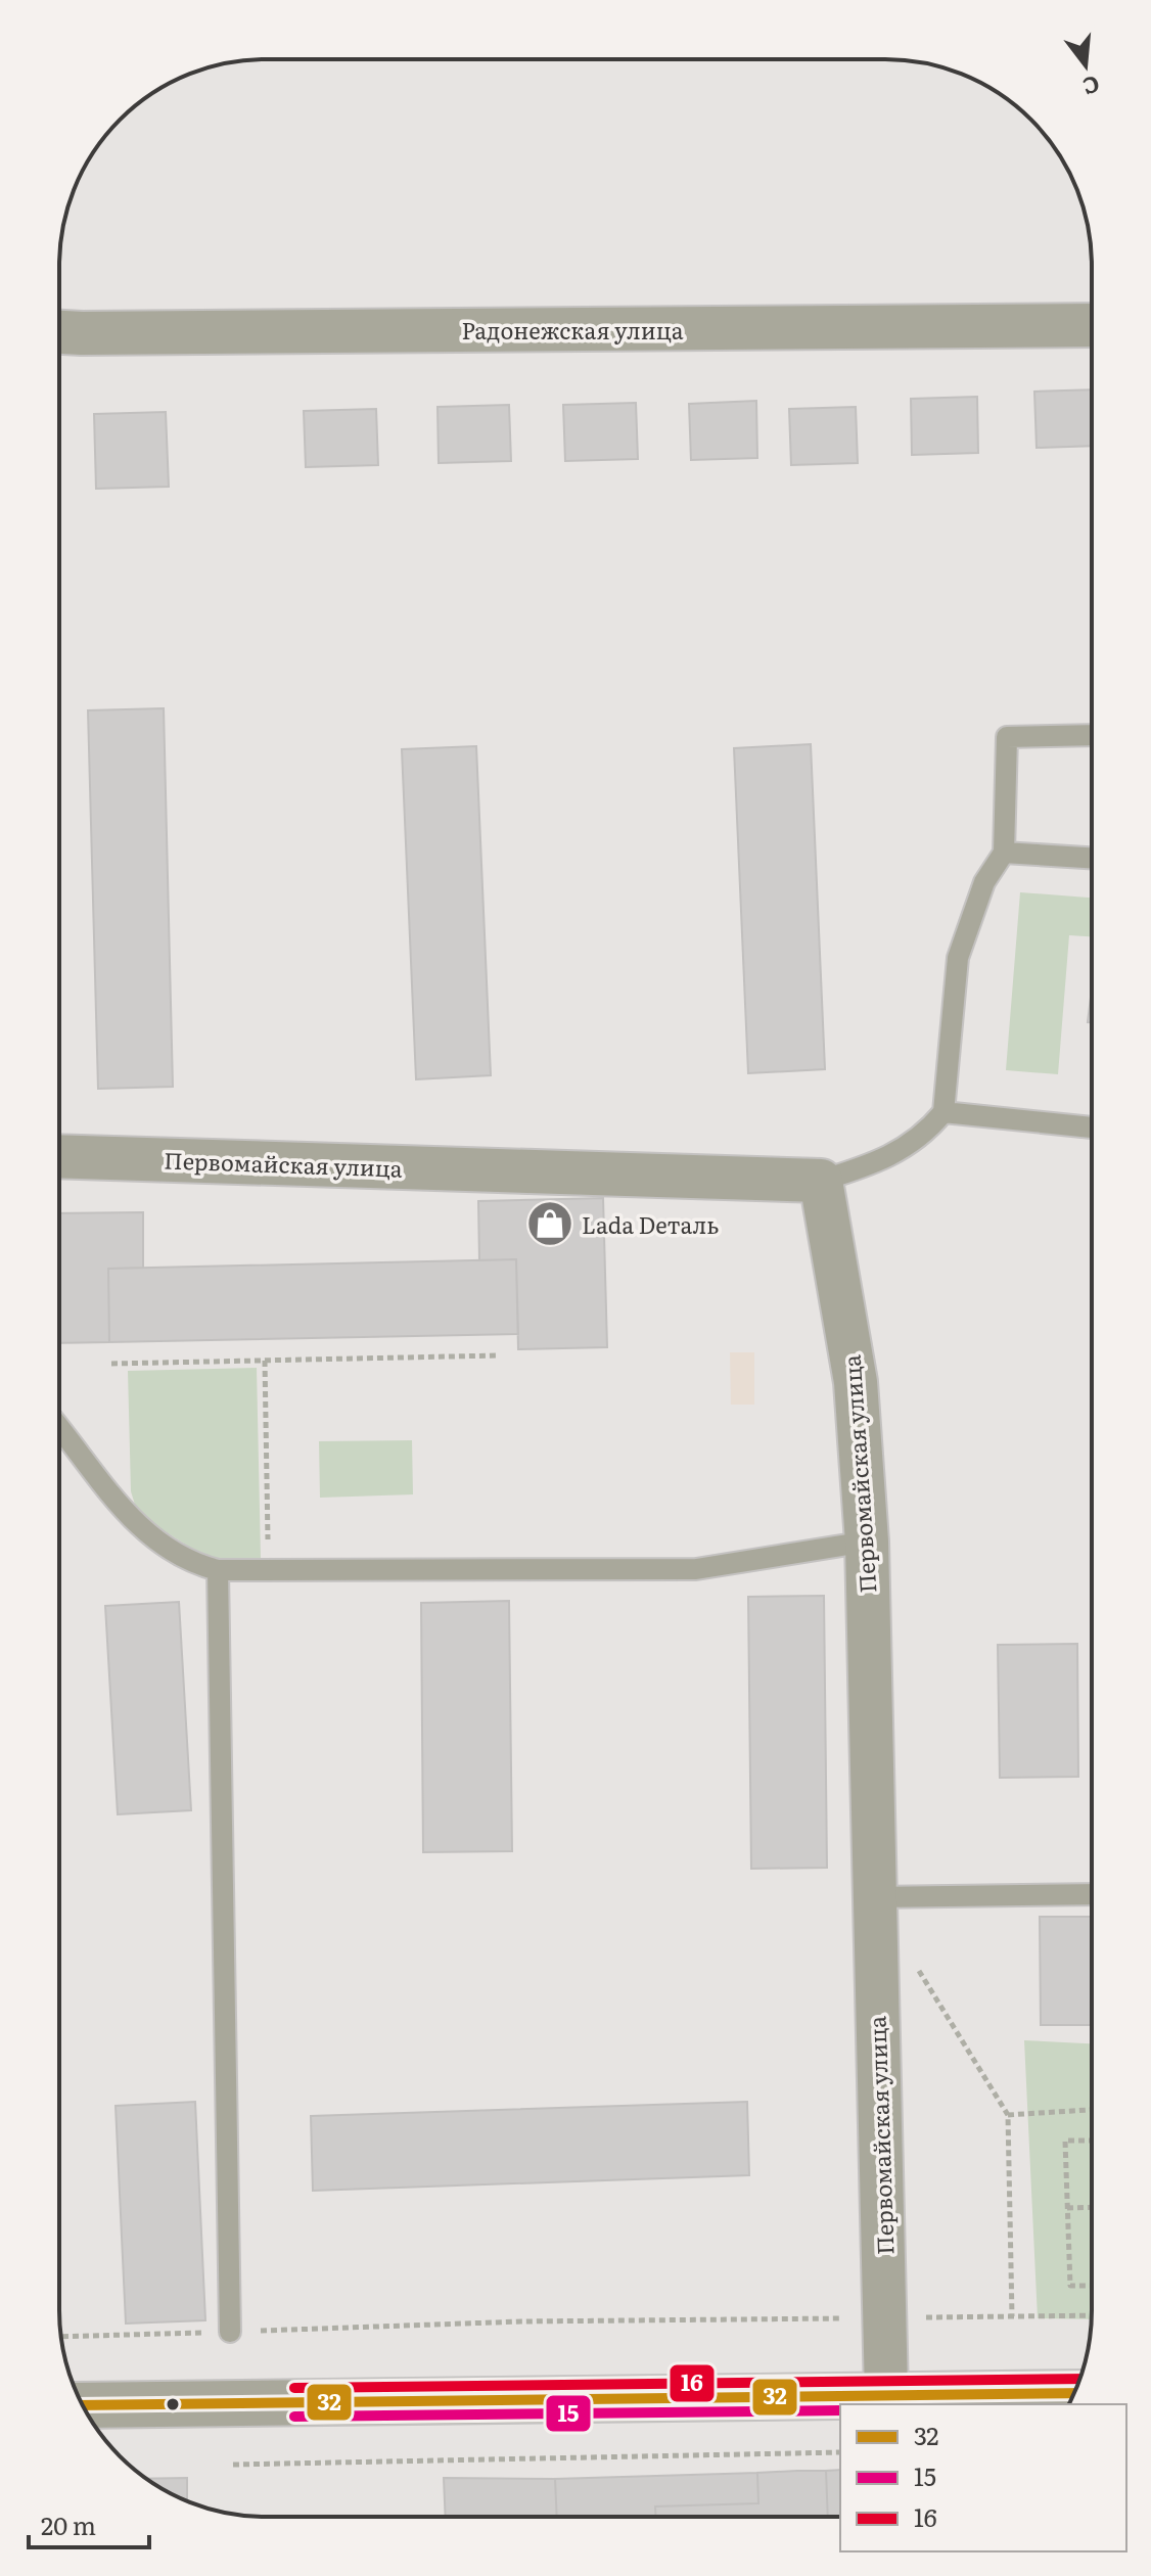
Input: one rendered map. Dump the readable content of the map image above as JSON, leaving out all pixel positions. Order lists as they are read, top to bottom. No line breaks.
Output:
{"streets":{"street":["Радонежская улица","Первомайская улица"]},"places":{"shop":["Lada Dеталь"]},"lines":["transit line 16","transit line 32","transit line 15"],"legend":["32","15","16"],"scale_bar":"20 m","north":"bottom"}
